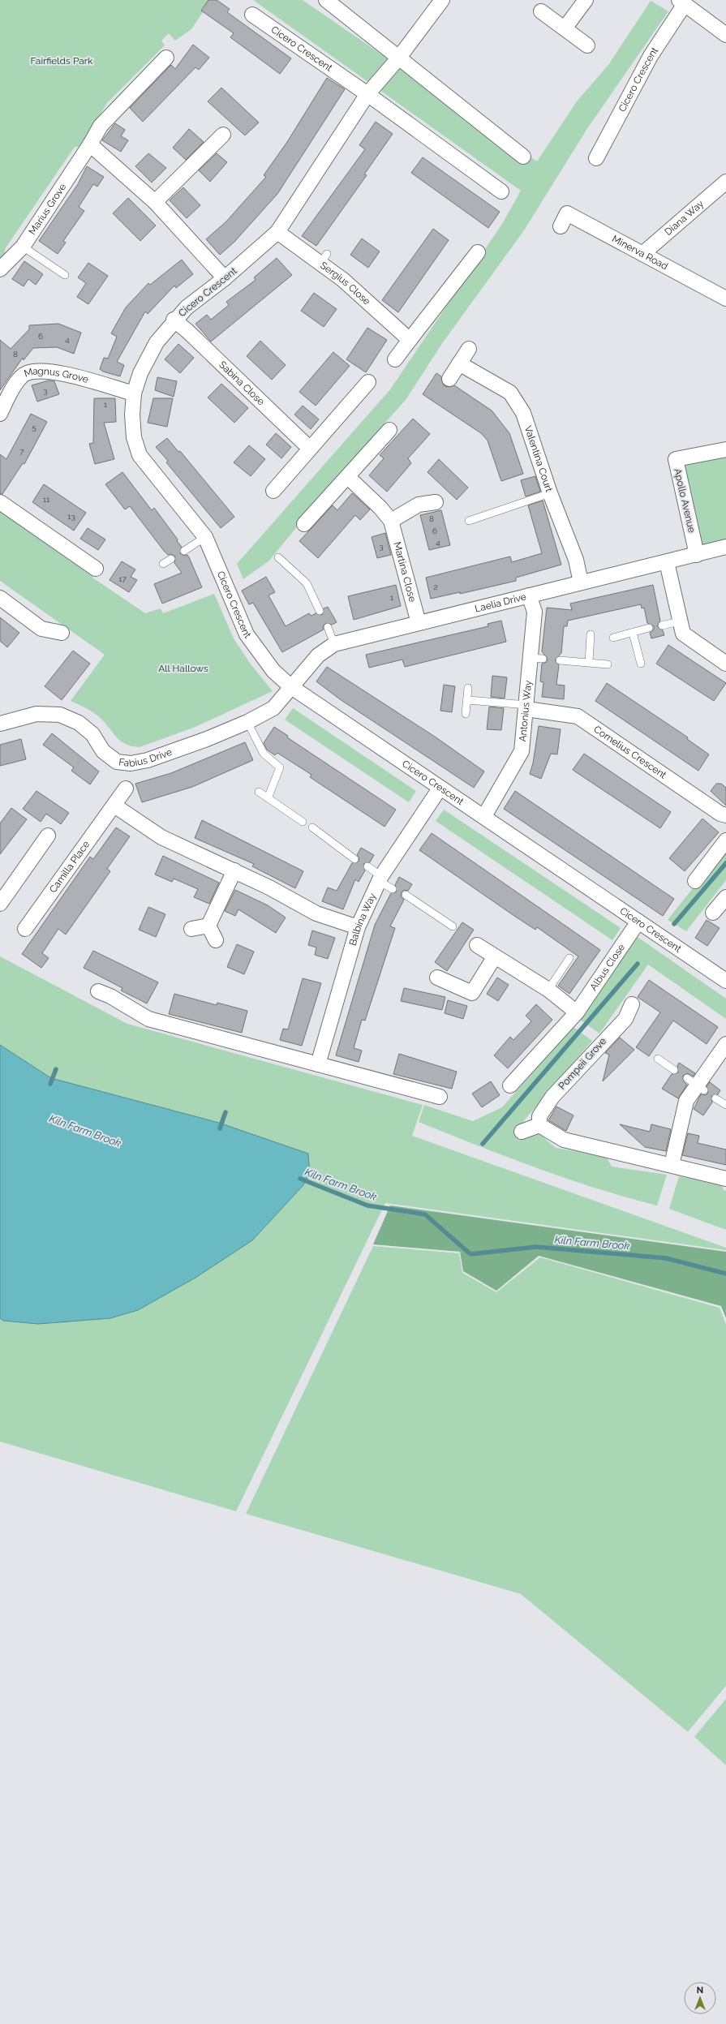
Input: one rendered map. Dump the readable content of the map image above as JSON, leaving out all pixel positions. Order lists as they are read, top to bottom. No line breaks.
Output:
{"streets":{"street":["Cicero Crescent","Marius Grove","Diana Way","Minerva Road","Sergius Close","Magnus Grove","Sabina Close","Valentina Court","Apollo Avenue","Martina Close","Laelia Drive","Antonius Way","Cornelius Crescent","Fabius Drive","Camilla Place","Balbina Way","Albus Close","Pompeii Grove"]},"crossings":[["Cicero Crescent","Sergius Close"],["Cicero Crescent","Magnus Grove"],["Cicero Crescent","Sabina Close"],["Cicero Crescent","Laelia Drive"],["Cicero Crescent","Antonius Way"],["Cicero Crescent","Fabius Drive"],["Cicero Crescent","Balbina Way"],["Cicero Crescent","Albus Close"],["Diana Way","Minerva Road"],["Valentina Court","Laelia Drive"],["Apollo Avenue","Laelia Drive"],["Martina Close","Laelia Drive"],["Laelia Drive","Antonius Way"],["Laelia Drive","Fabius Drive"],["Antonius Way","Cornelius Crescent"]],"water":["Kiln Farm Brook"],"parks":["Fairfields Park","All Hallows"],"house_numbers":["6","4","8","3","1","5","7","11","13","8","6","4","3","17","2","1"],"north":"top"}
